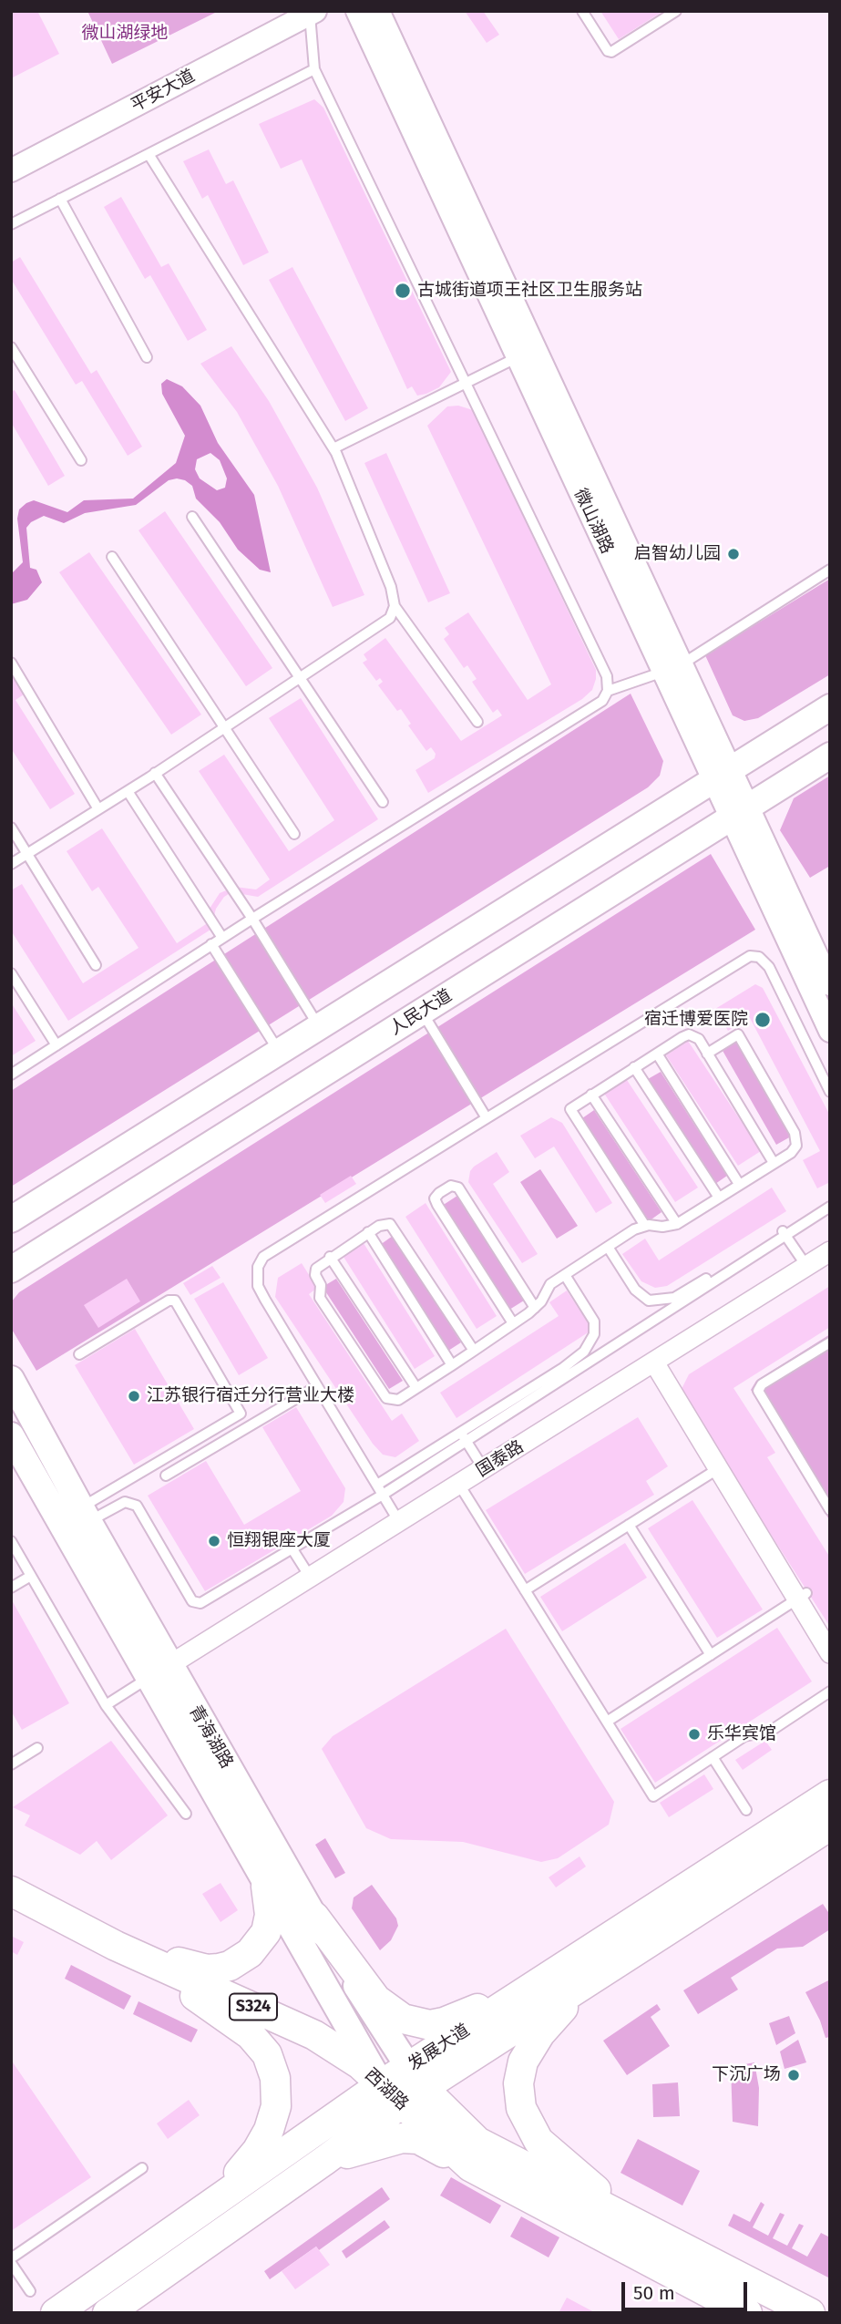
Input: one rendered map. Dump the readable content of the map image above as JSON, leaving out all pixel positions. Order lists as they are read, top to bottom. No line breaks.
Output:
{"streets":{"main road":["人民大道","青海湖路","S324","发展大道","西湖路"],"street":["平安大道","微山湖路","国泰路"]},"crossings":[["微山湖路","人民大道"],["国泰路","青海湖路"],["青海湖路","发展大道"],["青海湖路","西湖路"],["发展大道","西湖路"]],"parks":["微山湖绿地"],"places":["古城街道项王社区卫生服务站","启智幼儿园","宿迁博爱医院","江苏银行宿迁分行营业大楼","恒翔银座大厦","乐华宾馆","下沉广场"],"scale_bar":"50 m"}
